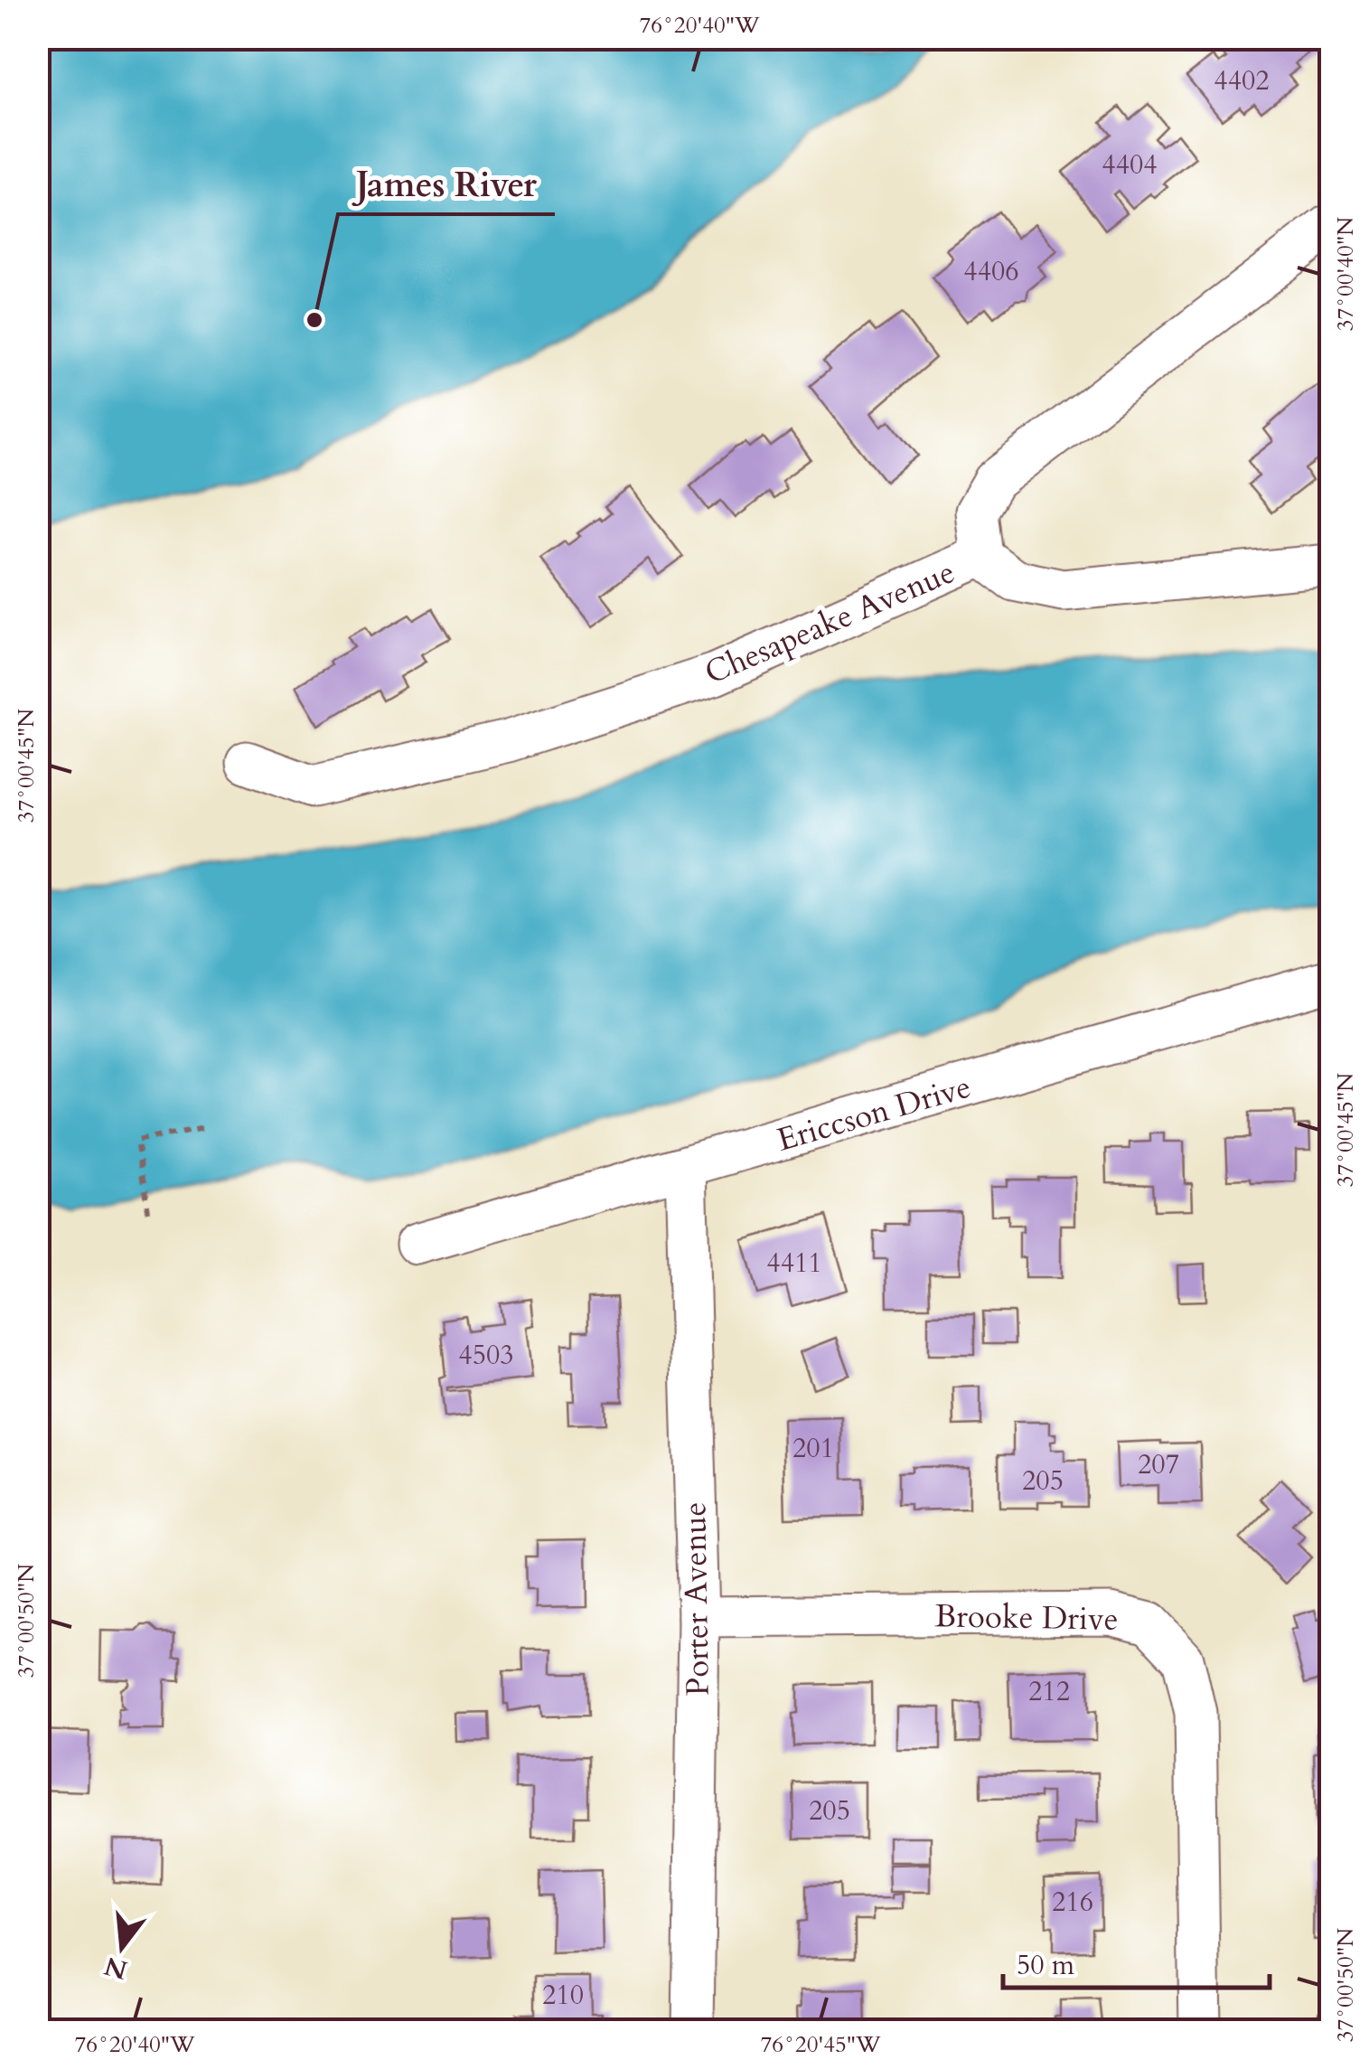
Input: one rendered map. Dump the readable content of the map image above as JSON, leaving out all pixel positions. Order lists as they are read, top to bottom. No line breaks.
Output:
{"streets":{"street":["Chesapeake Avenue","Ericcson Drive","Porter Avenue","Brooke Drive"]},"crossings":[["Ericcson Drive","Porter Avenue"],["Porter Avenue","Brooke Drive"]],"places":["James River"],"house_numbers":["4402","4404","4406","4411","4503","201","207","205","212","205","216","210"],"scale_bar":"50 m","north":"bottom","coordinates":["76°20'40\"W","37°00'40\"N","37°00'45\"N","37°00'50\"N","76°20'45\"W"]}
